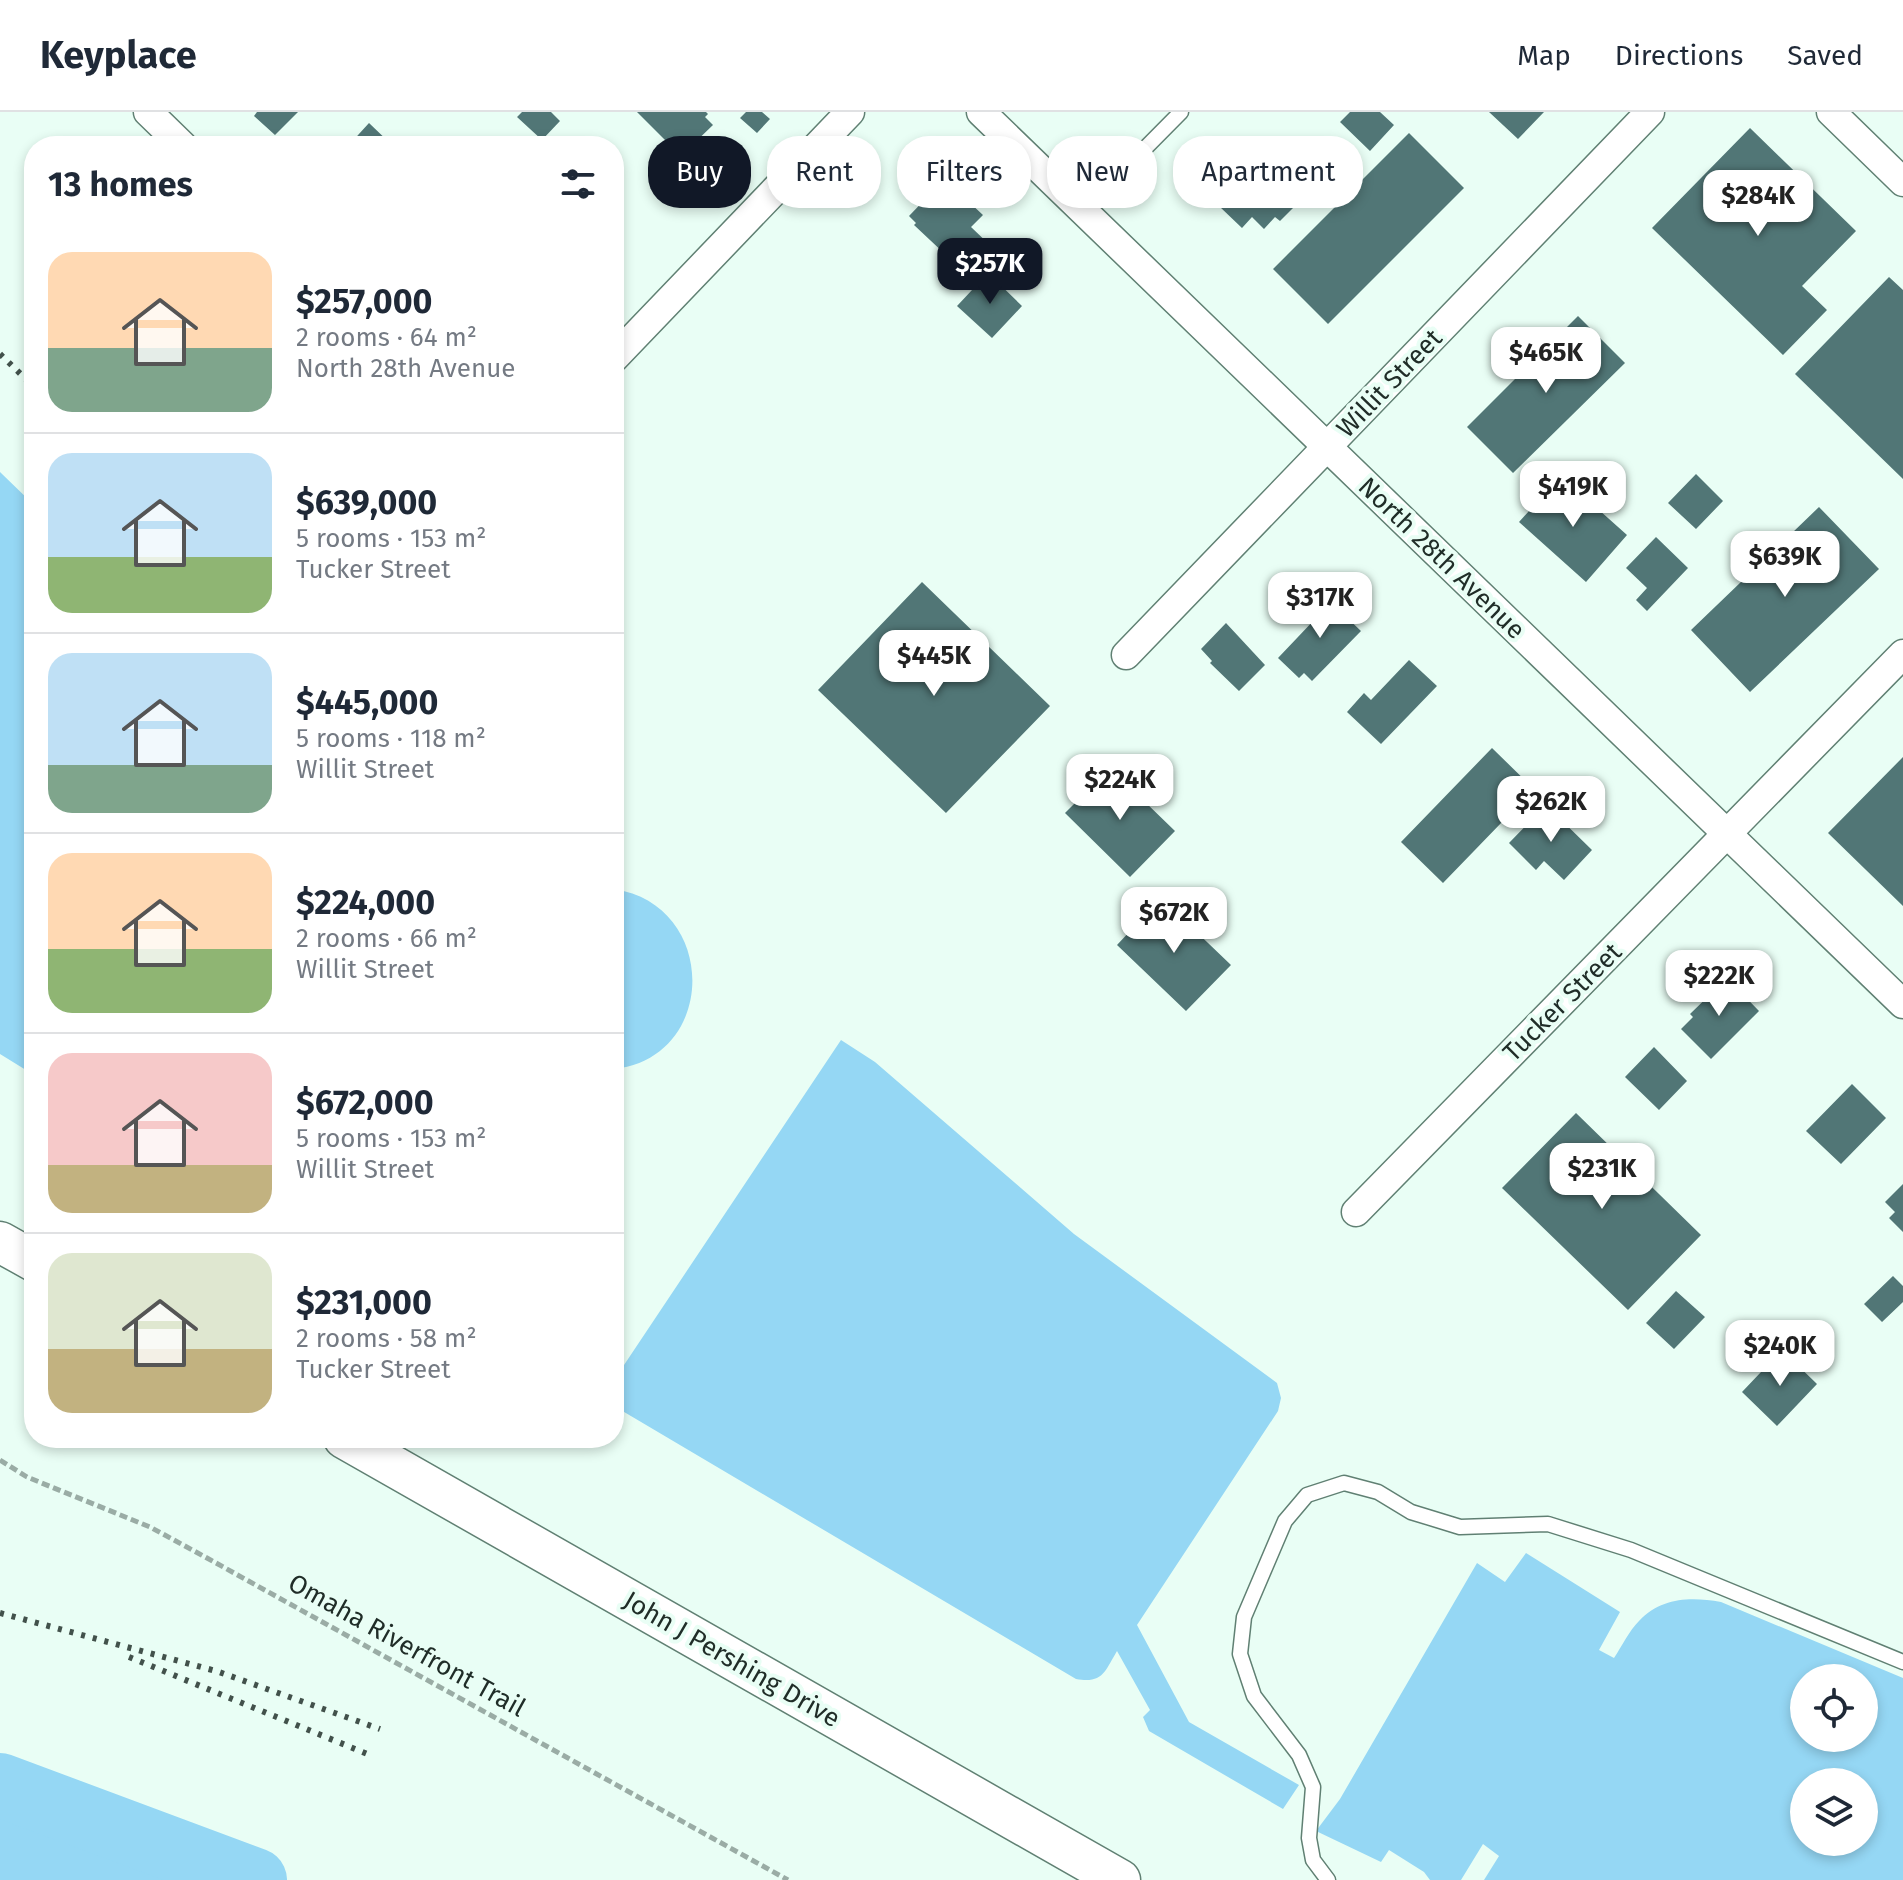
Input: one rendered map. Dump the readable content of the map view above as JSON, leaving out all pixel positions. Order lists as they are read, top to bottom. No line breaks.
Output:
{"streets":{"main road":["John J Pershing Drive"],"street":["Willit Street","North 28th Avenue","Tucker Street"],"path":["Omaha Riverfront Trail"]},"crossings":[["Willit Street","North 28th Avenue"],["North 28th Avenue","Tucker Street"]],"page":{"header":"Keyplace","nav":["Map","Directions","Saved"],"chip":["Buy","Rent","Filters","New","Apartment"],"heading":"13 homes","price":["$284K","$257K","$465K","$419K","$639K","$317K","$445K","$224K","$262K","$672K","$222K","$231K","$240K"],"list":[{"name":"$257,000","note":"2 rooms · 64 m² · North 28th Avenue"},{"name":"$639,000","note":"5 rooms · 153 m² · Tucker Street"},{"name":"$445,000","note":"5 rooms · 118 m² · Willit Street"},{"name":"$224,000","note":"2 rooms · 66 m² · Willit Street"},{"name":"$672,000","note":"5 rooms · 153 m² · Willit Street"},{"name":"$231,000","note":"2 rooms · 58 m² · Tucker Street"}]}}
